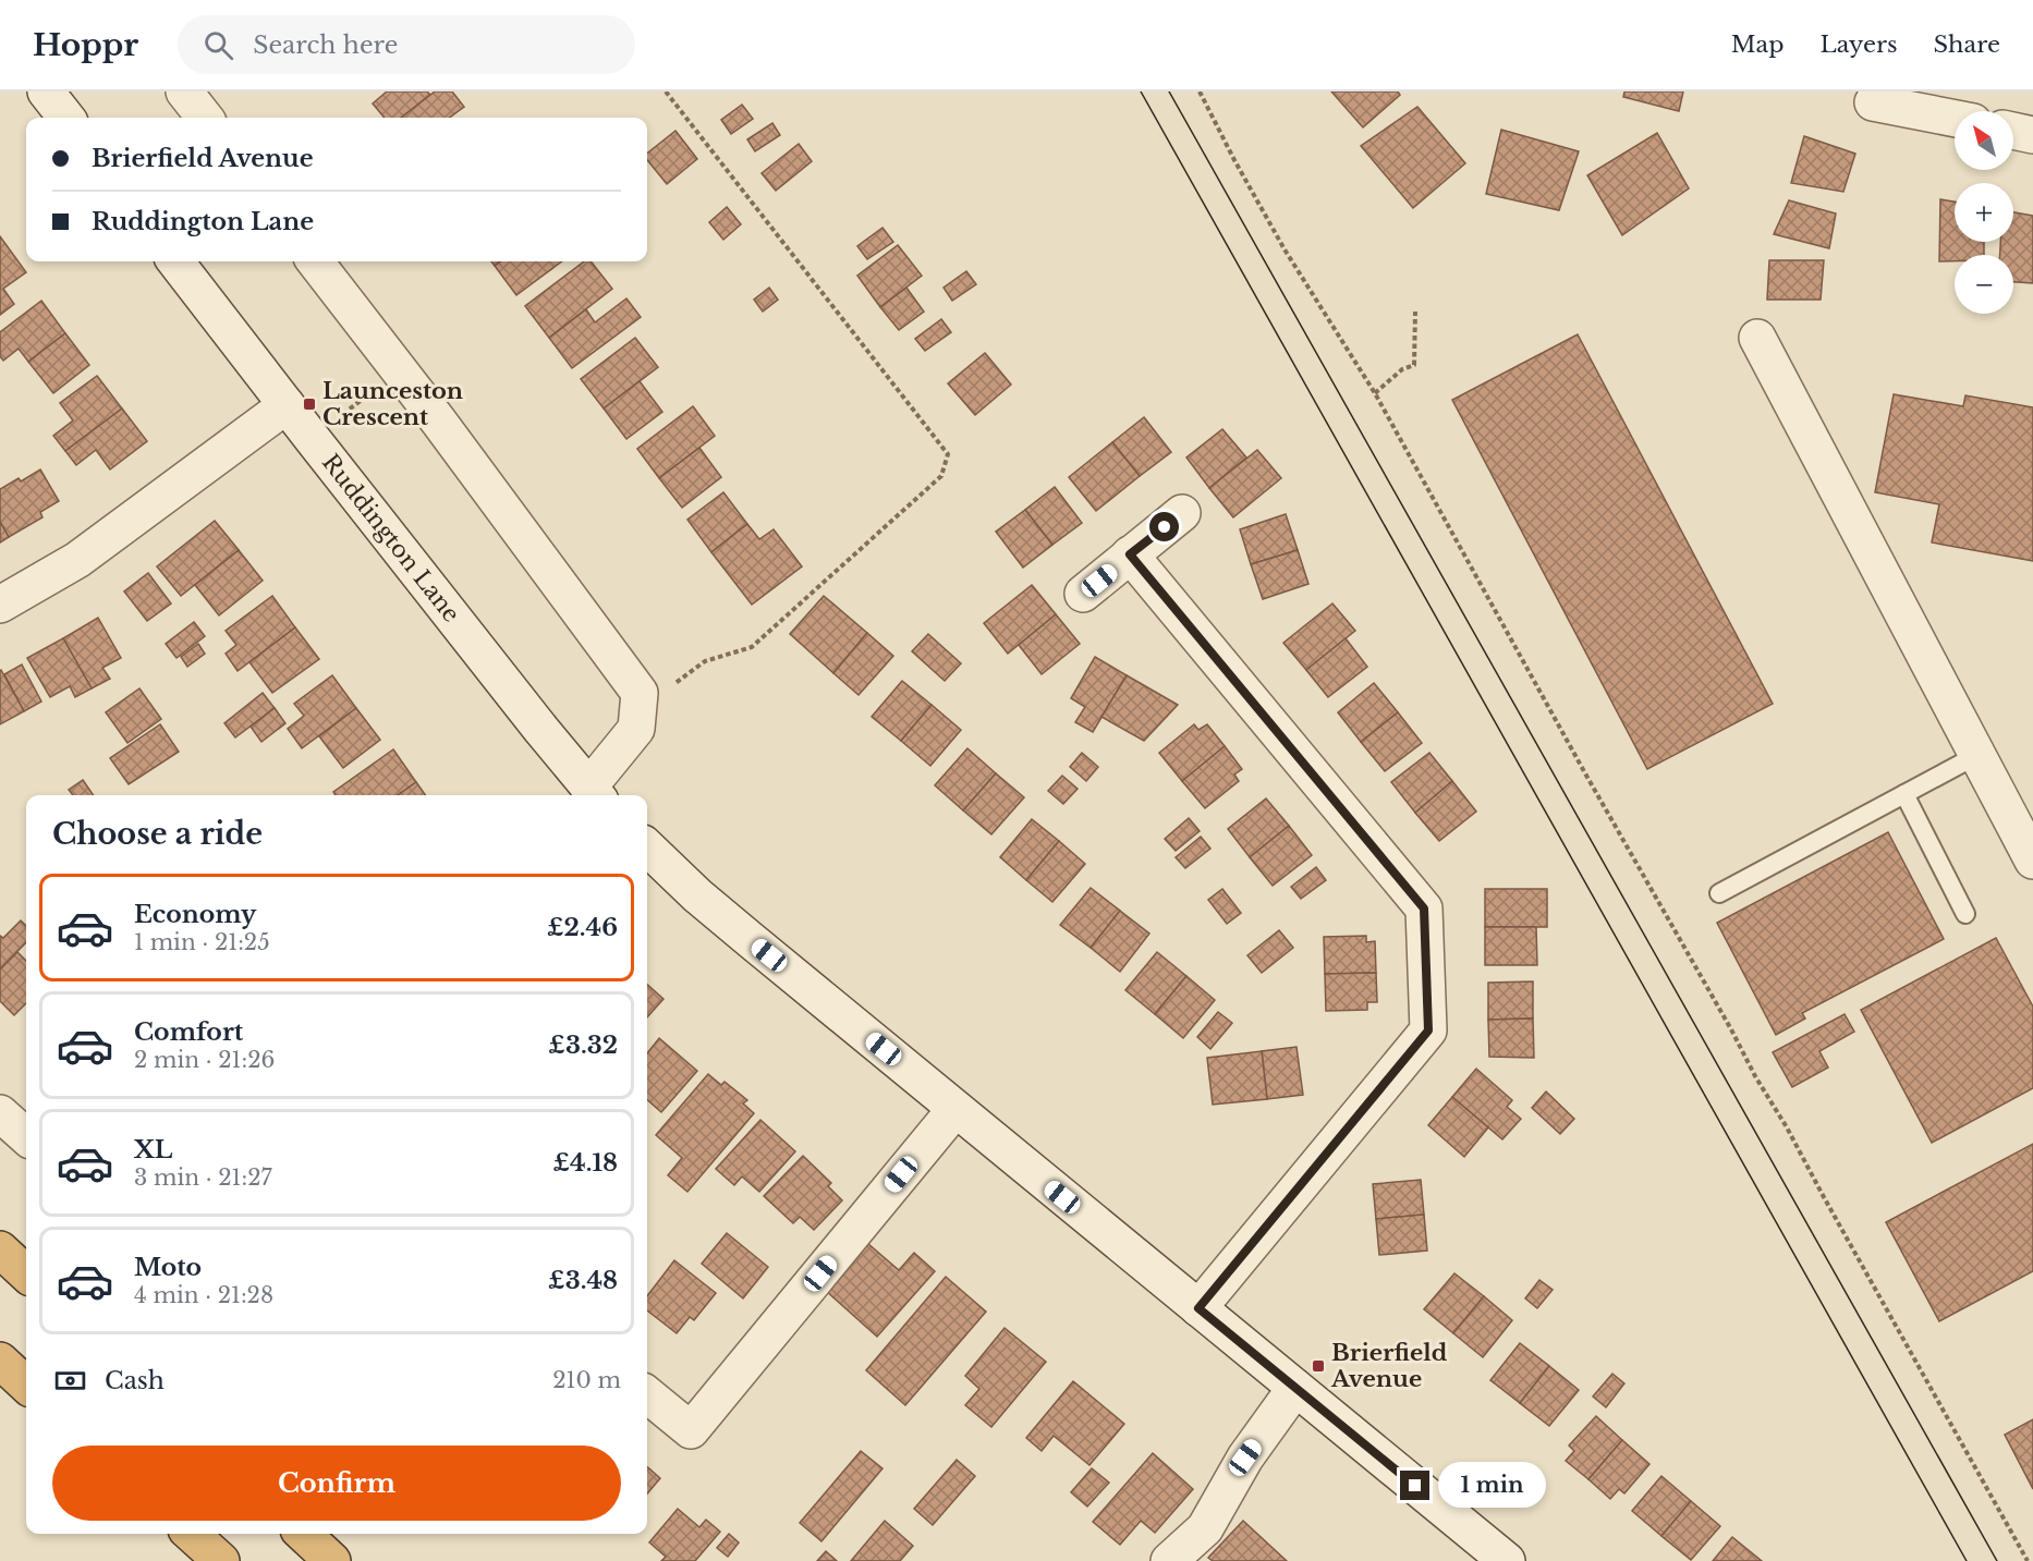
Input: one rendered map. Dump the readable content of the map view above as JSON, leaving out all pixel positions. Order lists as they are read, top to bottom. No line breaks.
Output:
{"streets":{"street":["Ruddington Lane"]},"places":{"transit":["Launceston Crescent","Brierfield Avenue"]},"north":"top left","page":{"header":"Hoppr","search":"Search here","nav":["Map","Layers","Share"],"map_buttons":["+","−"],"banner":["Brierfield Avenue","Ruddington Lane"],"heading":"Choose a ride","list":[{"name":"Economy","note":"1 min · 21:25","value":"£2.46"},{"name":"Comfort","note":"2 min · 21:26","value":"£3.32"},{"name":"XL","note":"3 min · 21:27","value":"£4.18"},{"name":"Moto","note":"4 min · 21:28","value":"£3.48"}],"pay":["Cash","210 m"],"buttons":"Confirm","bubble":"1 min"}}
